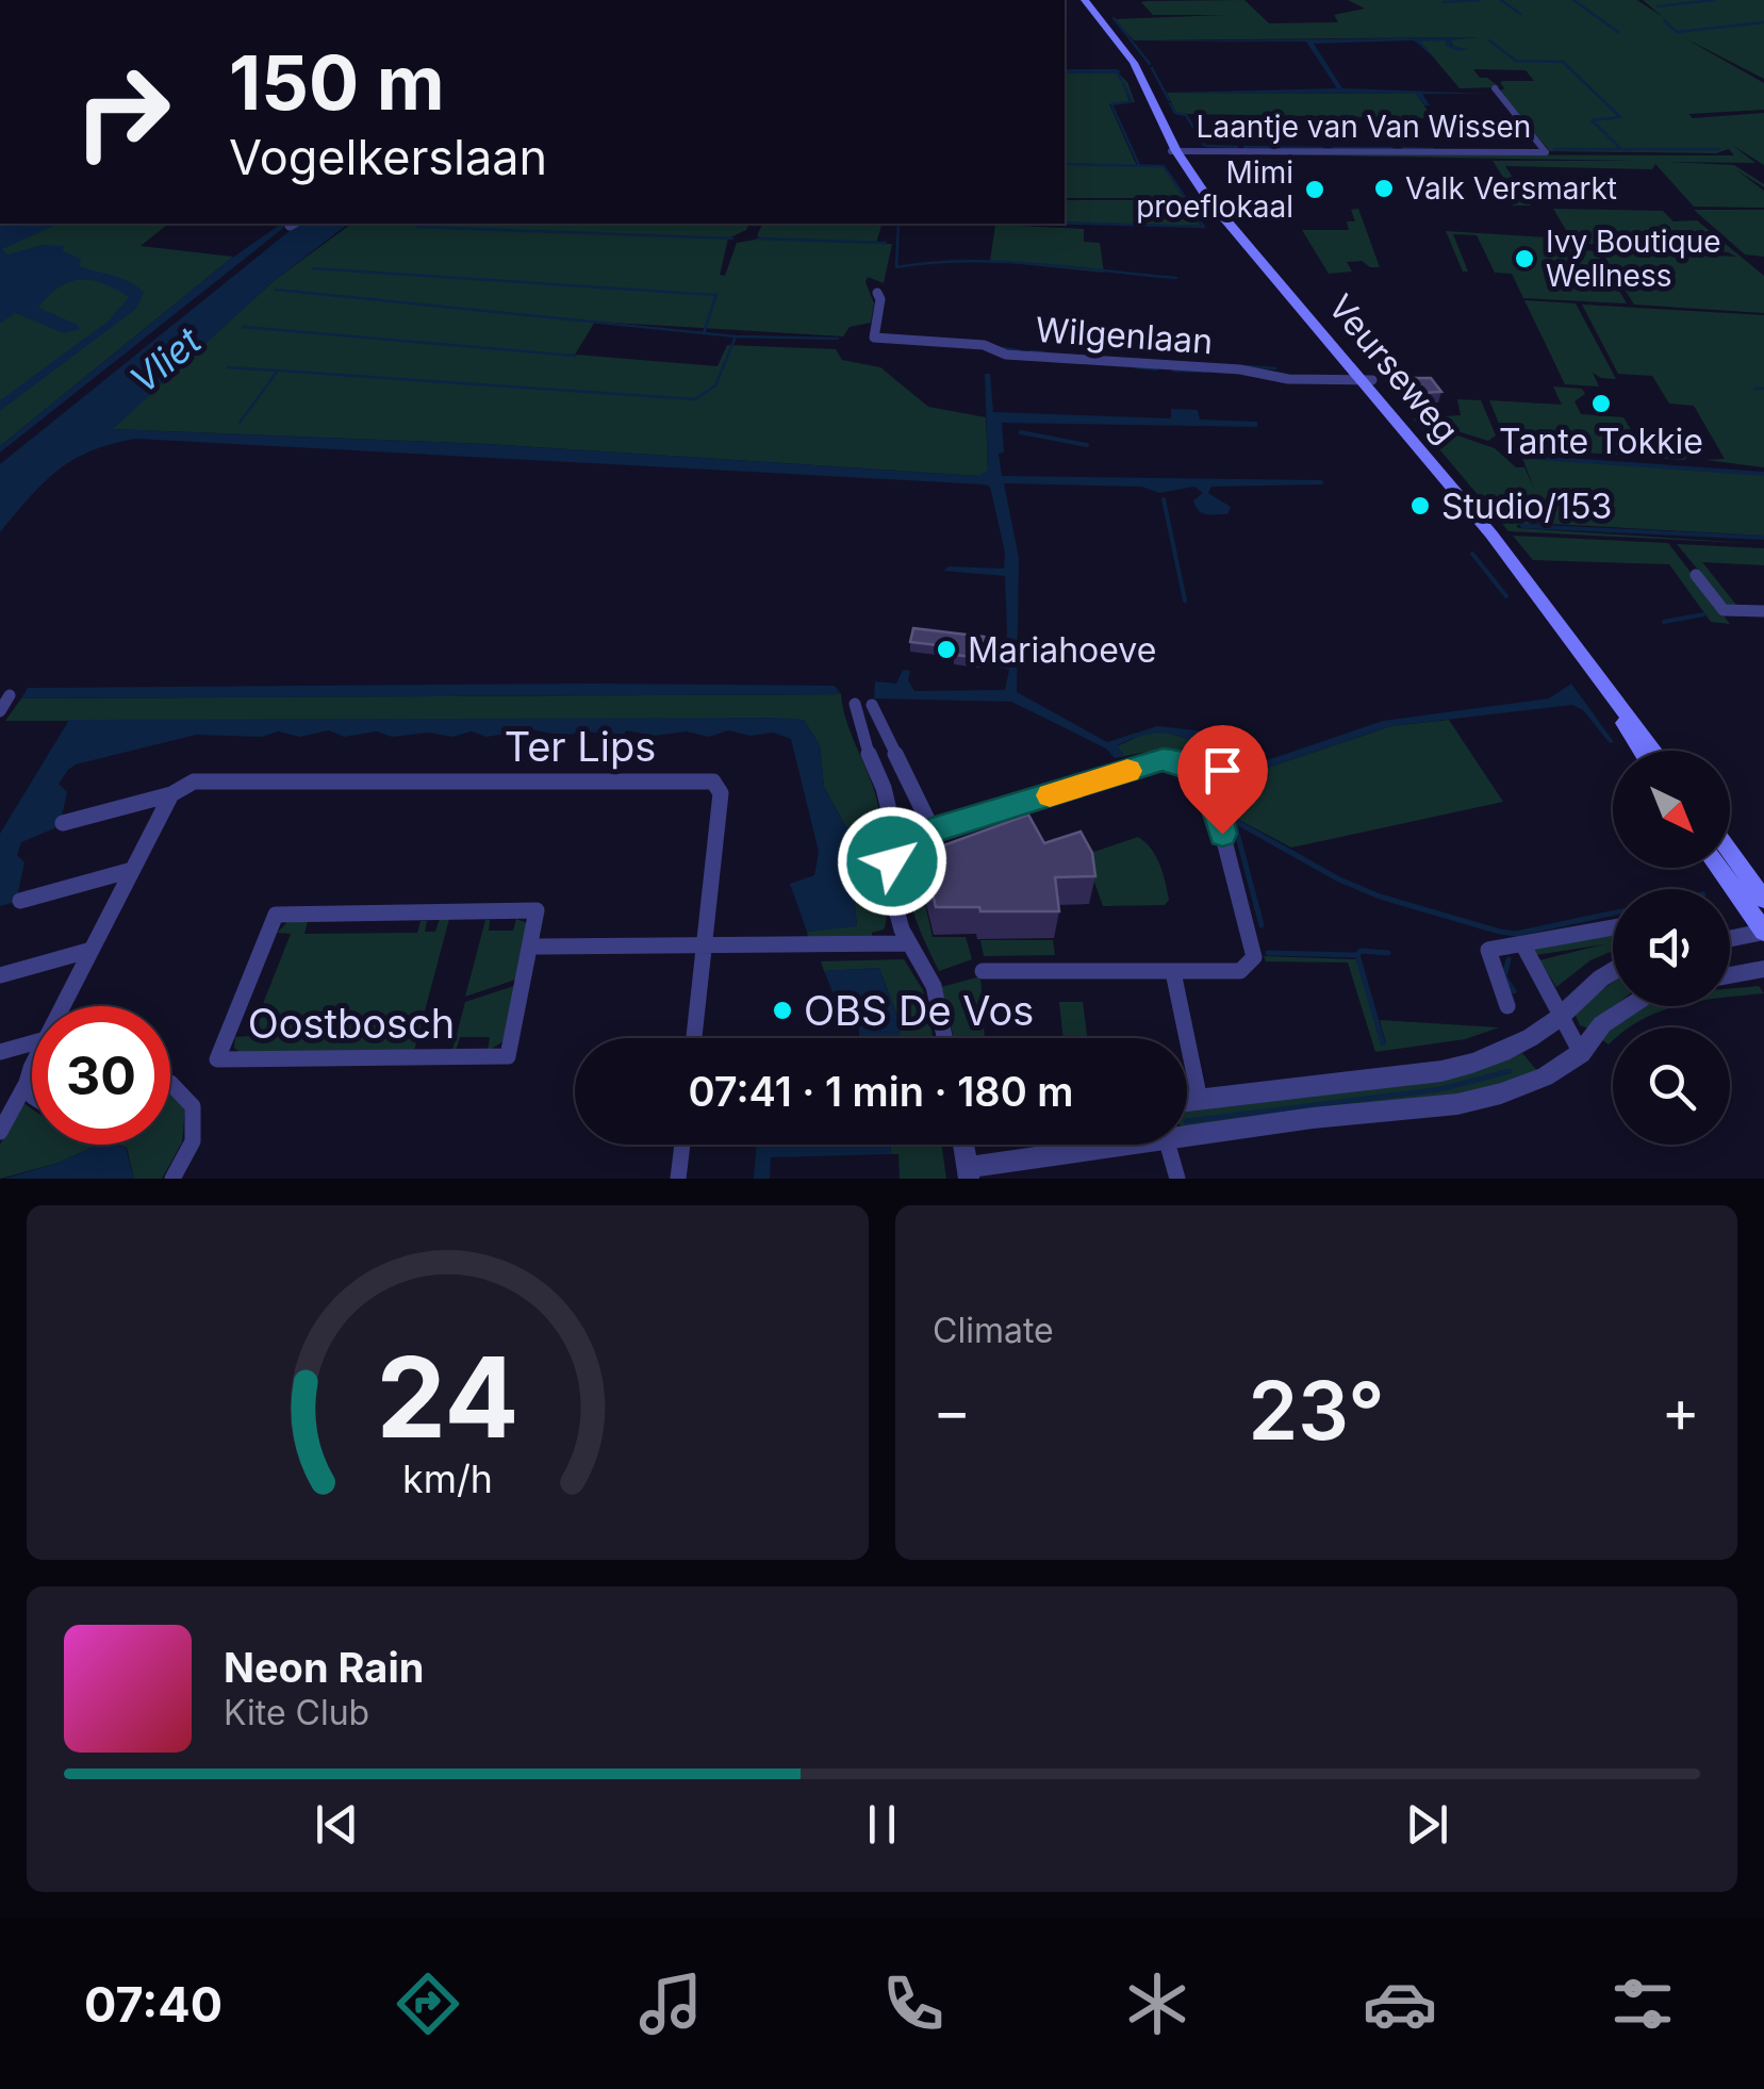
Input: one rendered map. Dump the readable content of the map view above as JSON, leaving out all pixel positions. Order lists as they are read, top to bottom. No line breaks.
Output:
{"streets":{"main road":["Veurseweg"],"street":["Laantje van Van Wissen","Wilgenlaan","Ter Lips","Oostbosch"]},"crossings":[["Laantje van Van Wissen","Veurseweg"],["Wilgenlaan","Veurseweg"]],"water":["Vliet"],"places":["Valk Versmarkt","Mimi proeflokaal","Ivy Boutique Wellness","Tante Tokkie","Studio/153","Mariahoeve","OBS De Vos"],"north":"bottom right","page":{"turn":["150 m","Vogelkerslaan"],"limit":"30","trip":"07:41 · 1 min · 180 m","tile":"Climate","heat":["−","23°","+"],"song":["Neon Rain","Kite Club"],"tabs":"07:40","gauge":["24","km/h"]}}
